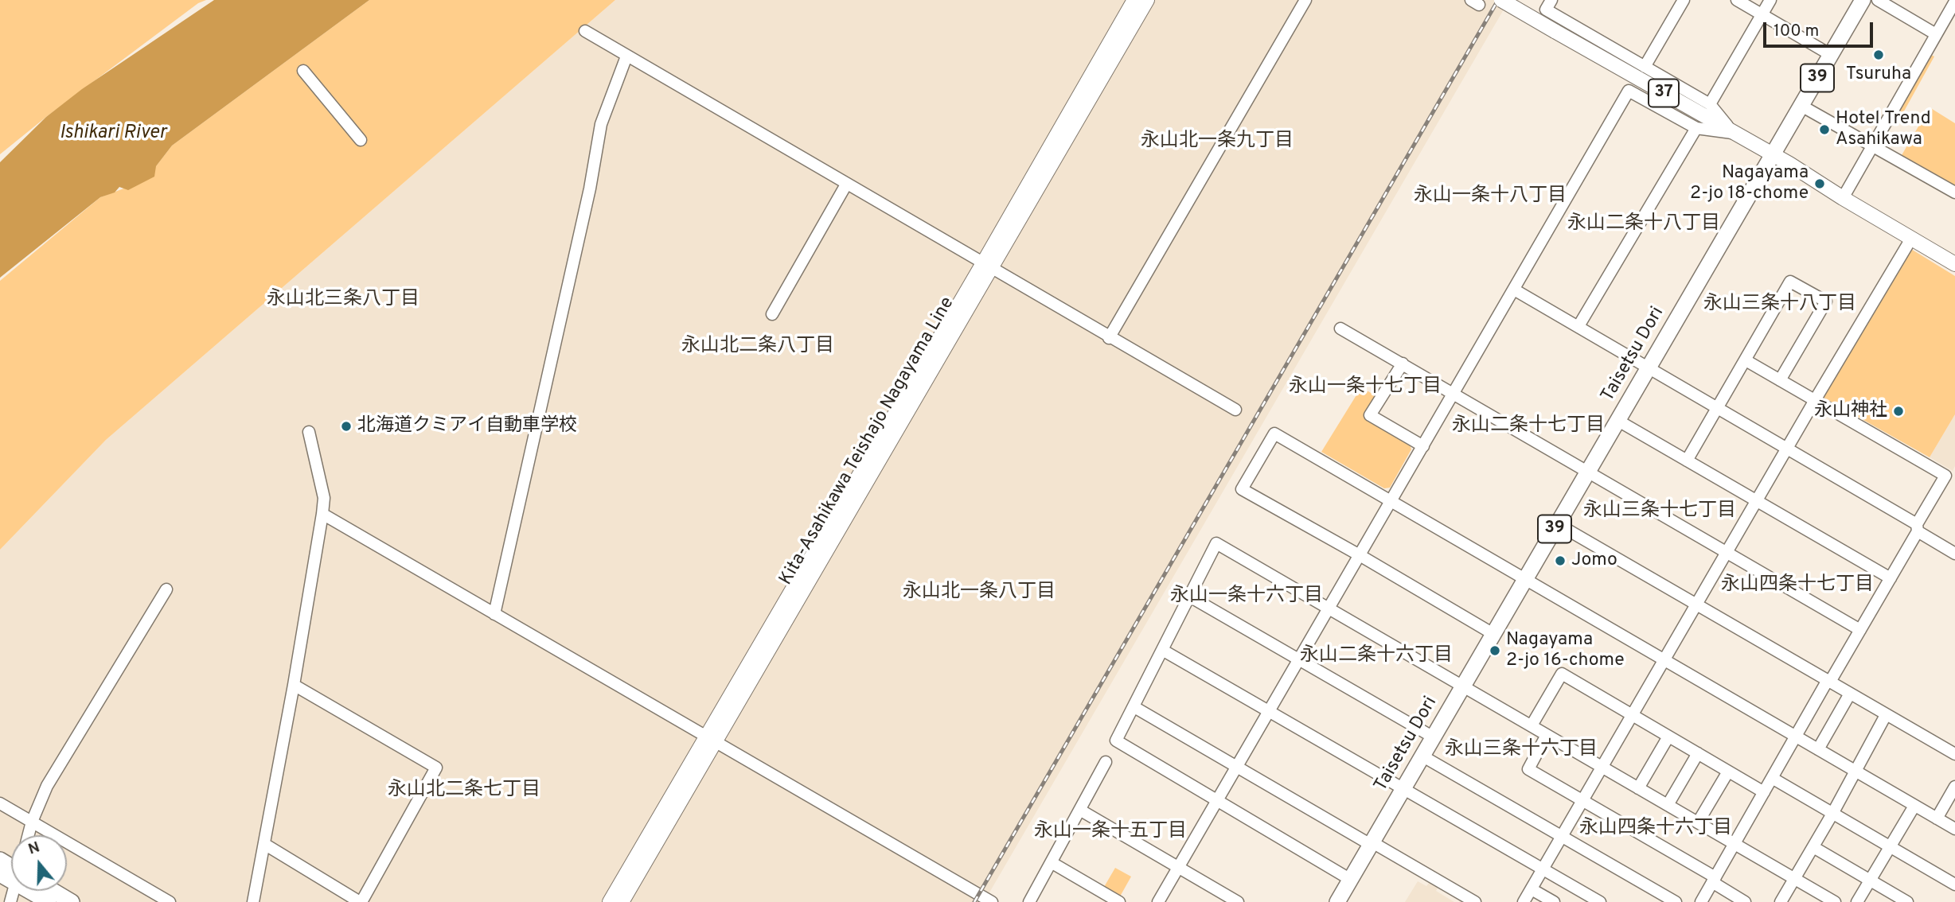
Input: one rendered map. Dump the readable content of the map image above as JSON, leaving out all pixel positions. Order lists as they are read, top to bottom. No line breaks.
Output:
{"streets":{"highway":["39","Taisetsu Dori"],"main road":["37","Kita-Asahikawa Teishajo Nagayama Line"]},"crossings":[["37","Taisetsu Dori"]],"districts":["永山北一条九丁目","永山一条十八丁目","永山二条十八丁目","永山北三条八丁目","永山三条十八丁目","永山北二条八丁目","永山一条十七丁目","永山二条十七丁目","永山三条十七丁目","永山四条十七丁目","永山北一条八丁目","永山一条十六丁目","永山二条十六丁目","永山三条十六丁目","永山北二条七丁目","永山四条十六丁目","永山一条十五丁目"],"water":["Ishikari River"],"places":["Tsuruha","Hotel Trend Asahikawa","Nagayama 2-jo 18-chome","永山神社","北海道クミアイ自動車学校","Jomo","Nagayama 2-jo 16-chome"],"scale_bar":"100 m","north":"top"}
